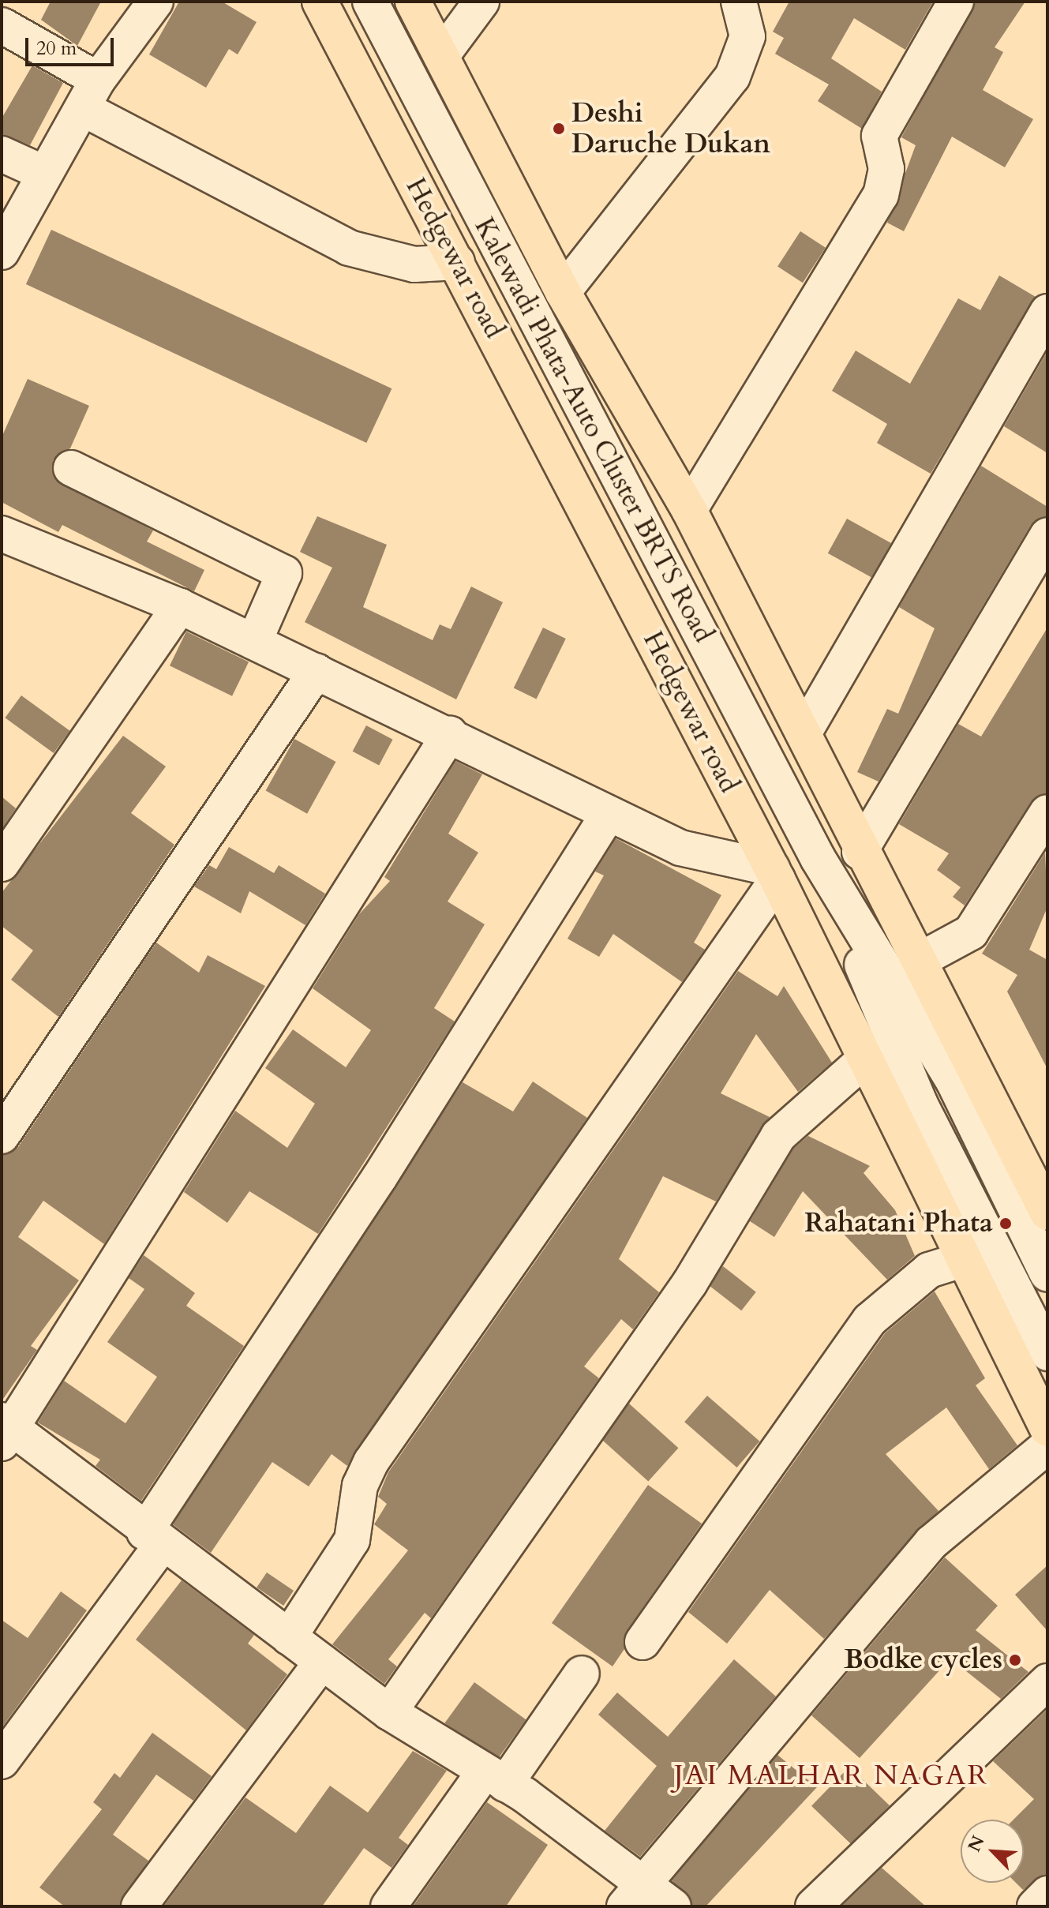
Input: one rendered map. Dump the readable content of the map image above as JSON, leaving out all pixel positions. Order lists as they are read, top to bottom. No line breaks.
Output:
{"streets":{"main road":["Hedgewar road"],"street":["Kalewadi Phata-Auto Cluster BRTS Road"]},"districts":["JAI MALHAR NAGAR"],"places":["Deshi Daruche Dukan","Rahatani Phata","Bodke cycles"],"scale_bar":"20 m","north":"top left"}
